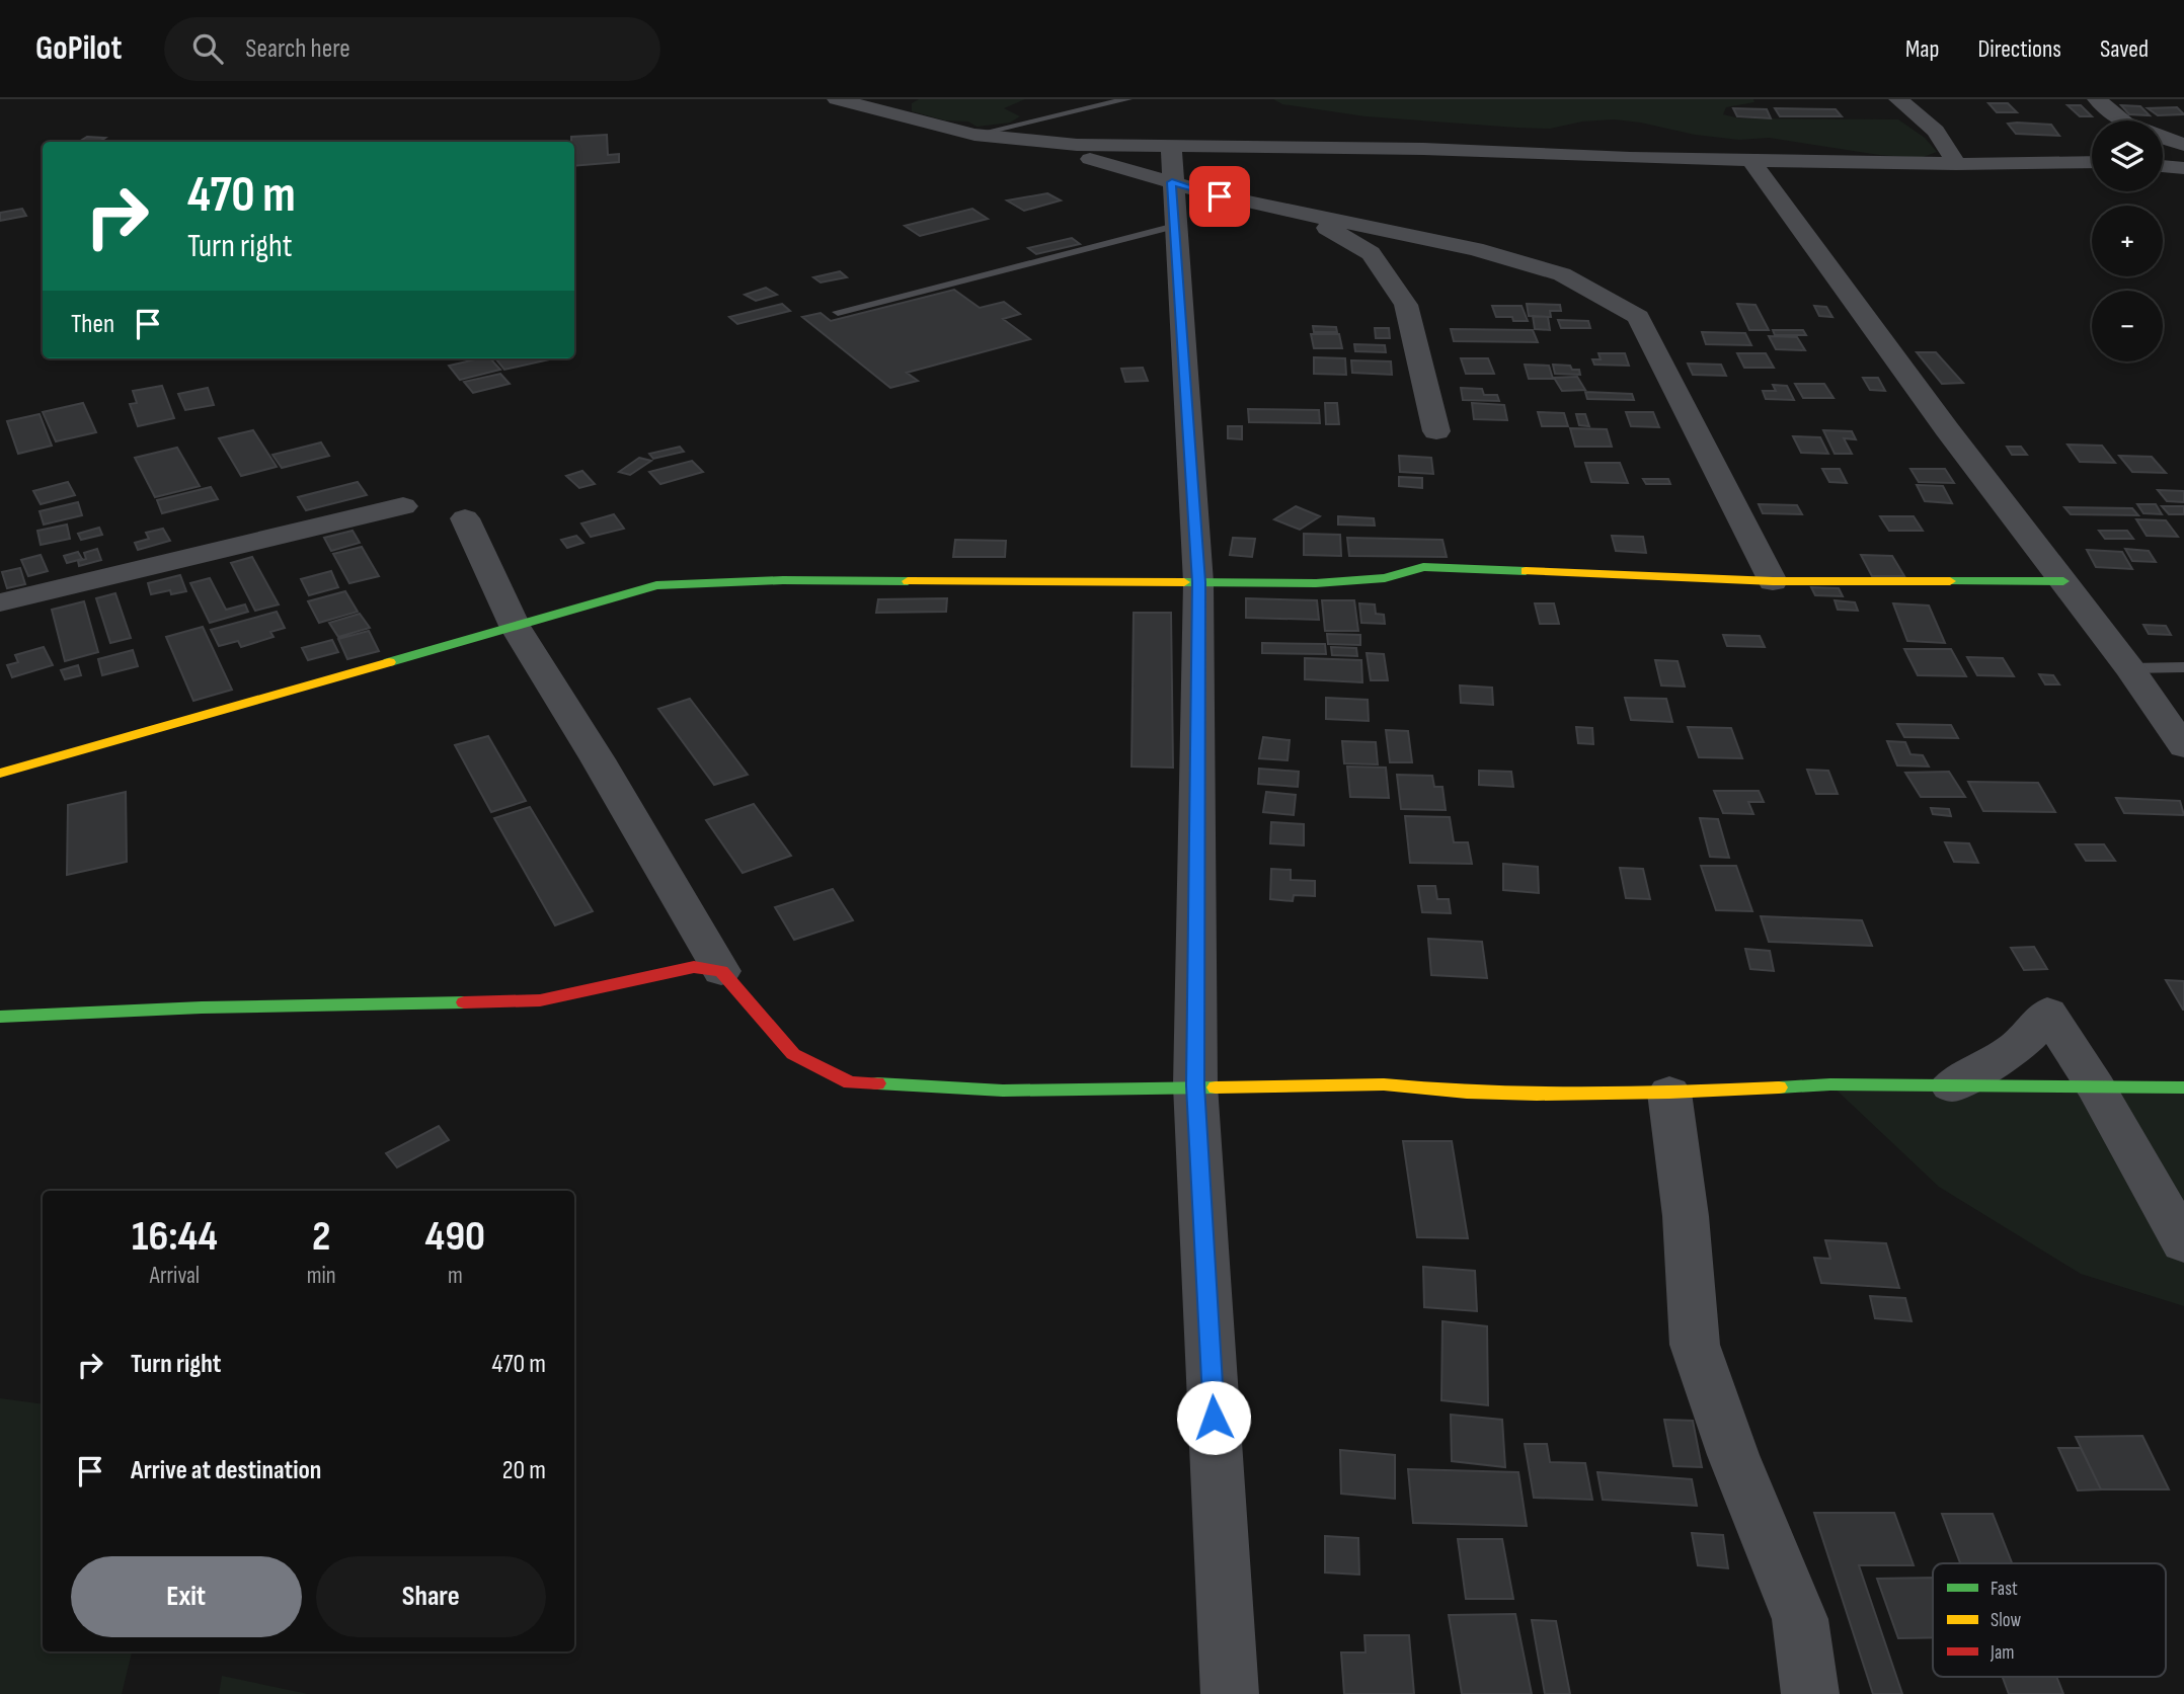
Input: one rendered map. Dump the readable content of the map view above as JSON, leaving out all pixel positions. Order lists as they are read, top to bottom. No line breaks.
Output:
{"legend":["Fast","Slow","Jam"],"page":{"header":"GoPilot","search":"Search here","nav":["Map","Directions","Saved"],"map_buttons":["+","−"],"turn":["470 m","Turn right"],"then":"Then","eta":["16:44","Arrival","2","min","490","m"],"list":[{"name":"Turn right","value":"470 m"},{"name":"Arrive at destination","value":"20 m"}],"buttons":["Exit","Share"]}}
